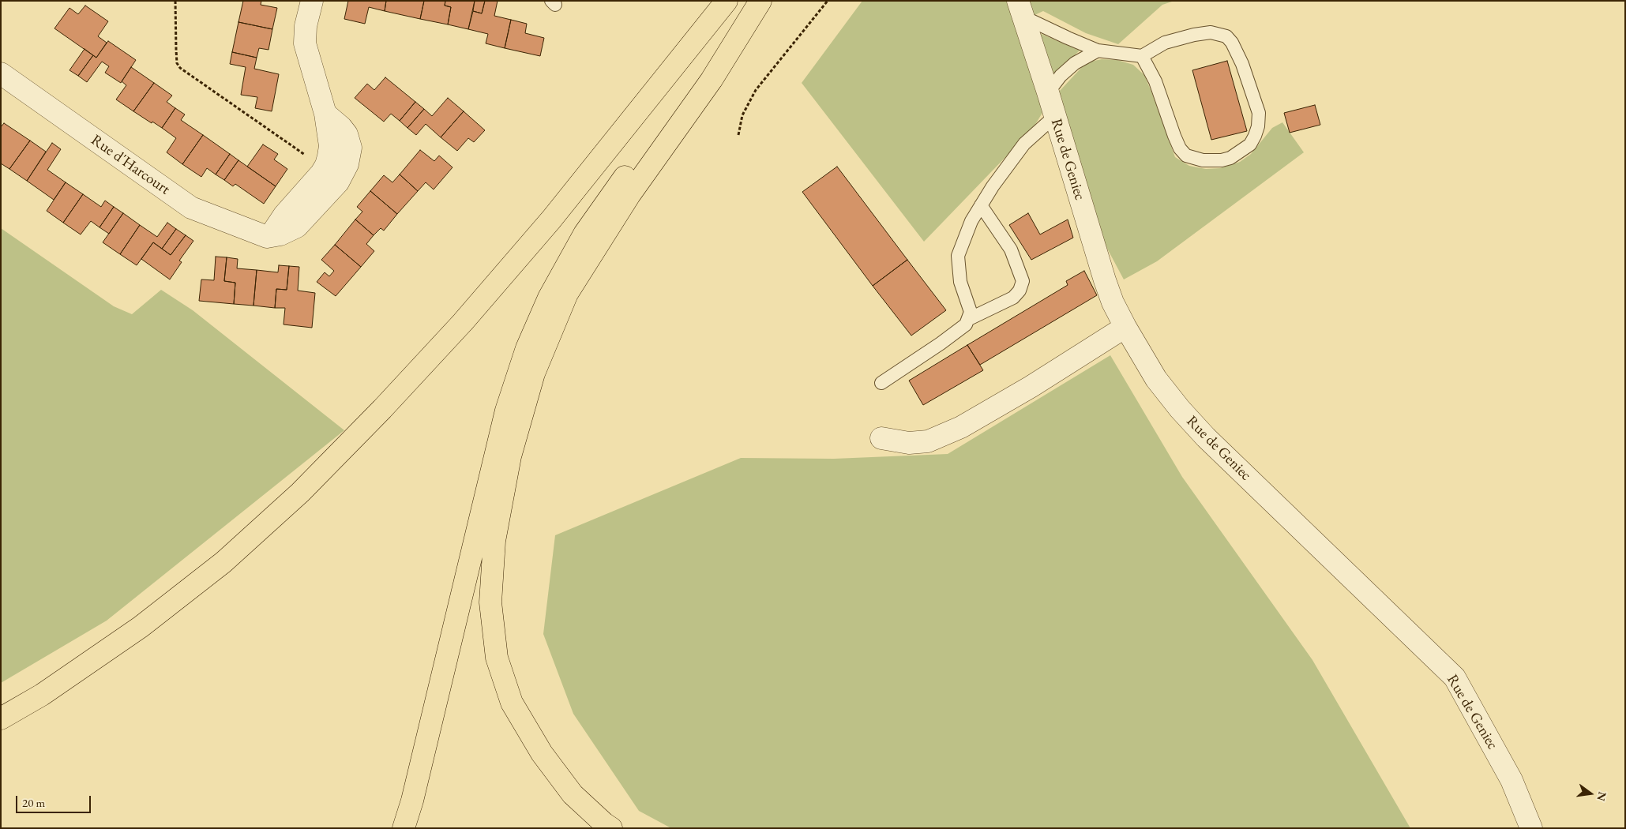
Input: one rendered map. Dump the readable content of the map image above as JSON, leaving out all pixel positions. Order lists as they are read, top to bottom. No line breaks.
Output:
{"streets":{"street":["Rue de Geniec","Rue d'Harcourt"]},"scale_bar":"20 m","north":"right"}
